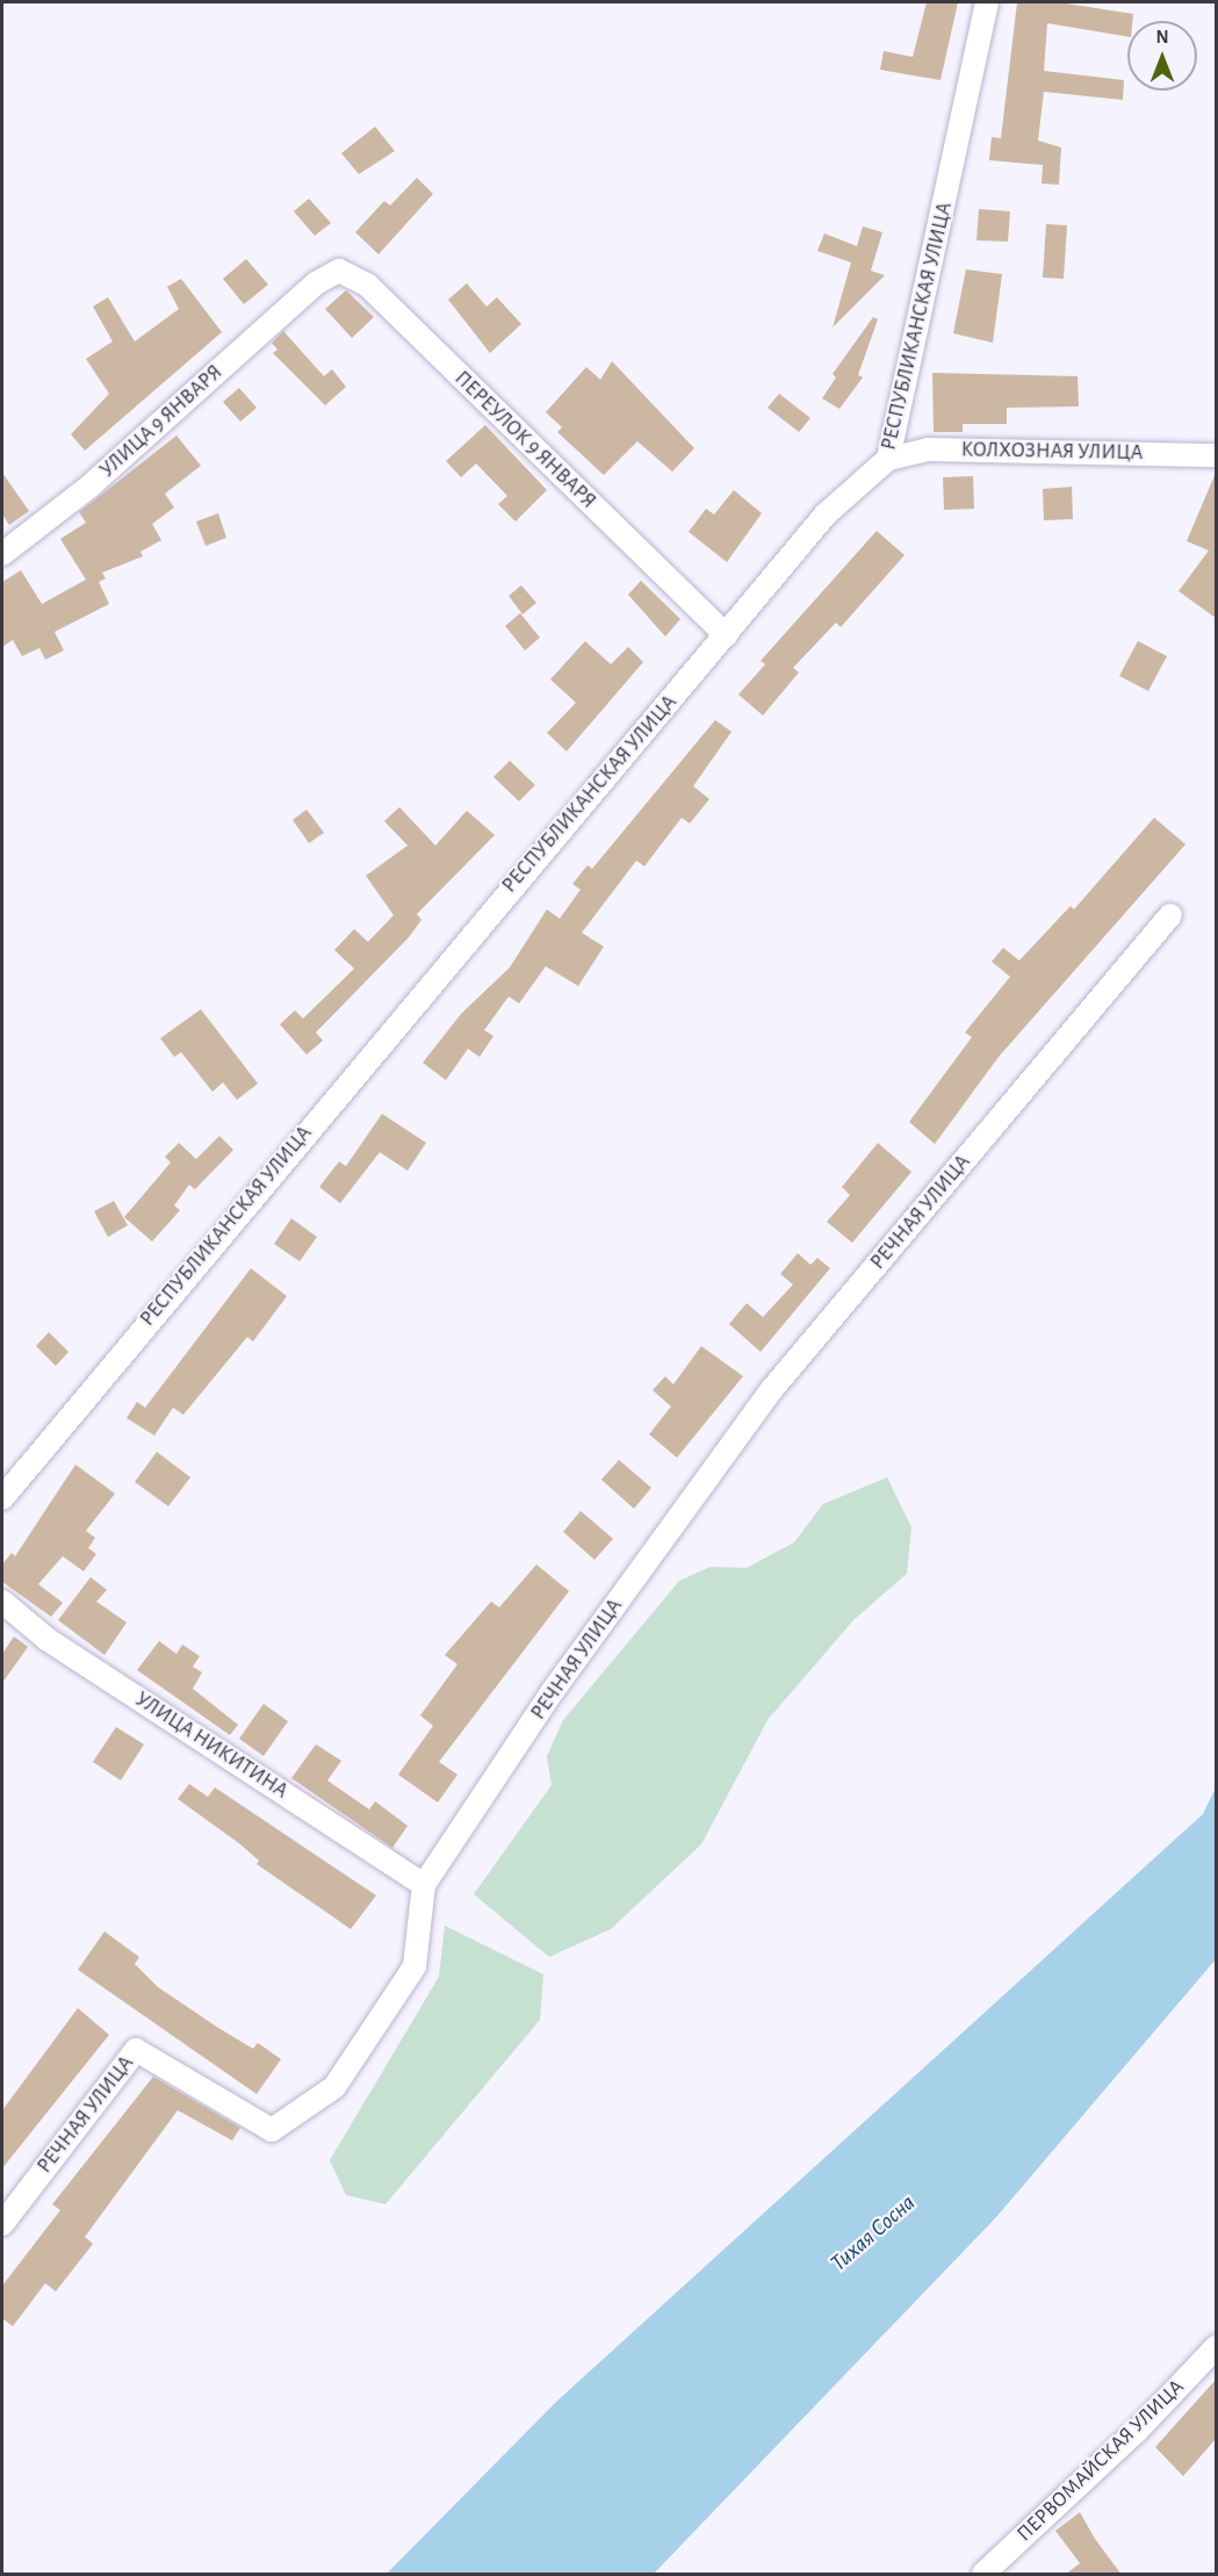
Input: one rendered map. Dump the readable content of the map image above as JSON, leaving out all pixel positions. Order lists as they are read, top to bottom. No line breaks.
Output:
{"streets":{"street":["РЕСПУБЛИКАНСКАЯ УЛИЦА","УЛИЦА 9 ЯНВАРЯ","ПЕРЕУЛОК 9 ЯНВАРЯ","КОЛХОЗНАЯ УЛИЦА","РЕЧНАЯ УЛИЦА","УЛИЦА НИКИТИНА","ПЕРВОМАЙСКАЯ УЛИЦА"]},"crossings":[["РЕСПУБЛИКАНСКАЯ УЛИЦА","ПЕРЕУЛОК 9 ЯНВАРЯ"],["РЕСПУБЛИКАНСКАЯ УЛИЦА","КОЛХОЗНАЯ УЛИЦА"],["УЛИЦА 9 ЯНВАРЯ","ПЕРЕУЛОК 9 ЯНВАРЯ"],["РЕЧНАЯ УЛИЦА","УЛИЦА НИКИТИНА"]],"water":["Тихая Сосна"],"north":"top"}
